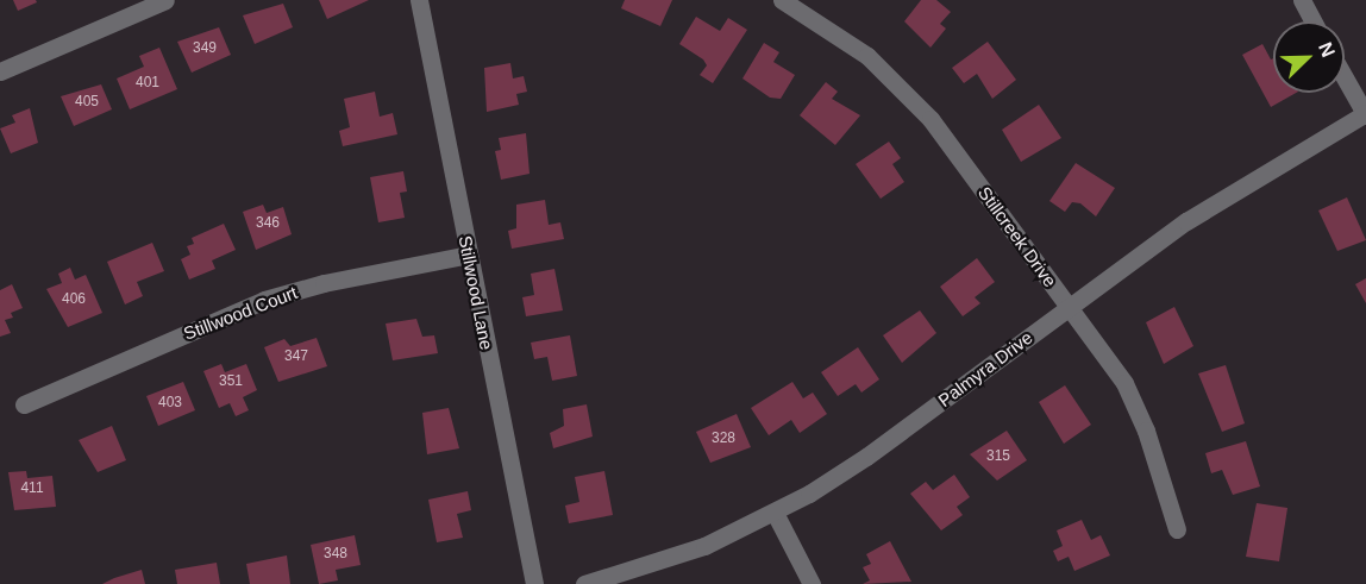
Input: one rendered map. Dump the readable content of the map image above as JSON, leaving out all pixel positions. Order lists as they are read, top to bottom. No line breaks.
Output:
{"streets":{"street":["Stillcreek Drive","Stillwood Lane","Stillwood Court","Palmyra Drive"]},"crossings":[["Stillcreek Drive","Palmyra Drive"],["Stillwood Lane","Stillwood Court"]],"house_numbers":["349","401","405","346","406","347","351","403","328","315","411","348"],"north":"top right"}
